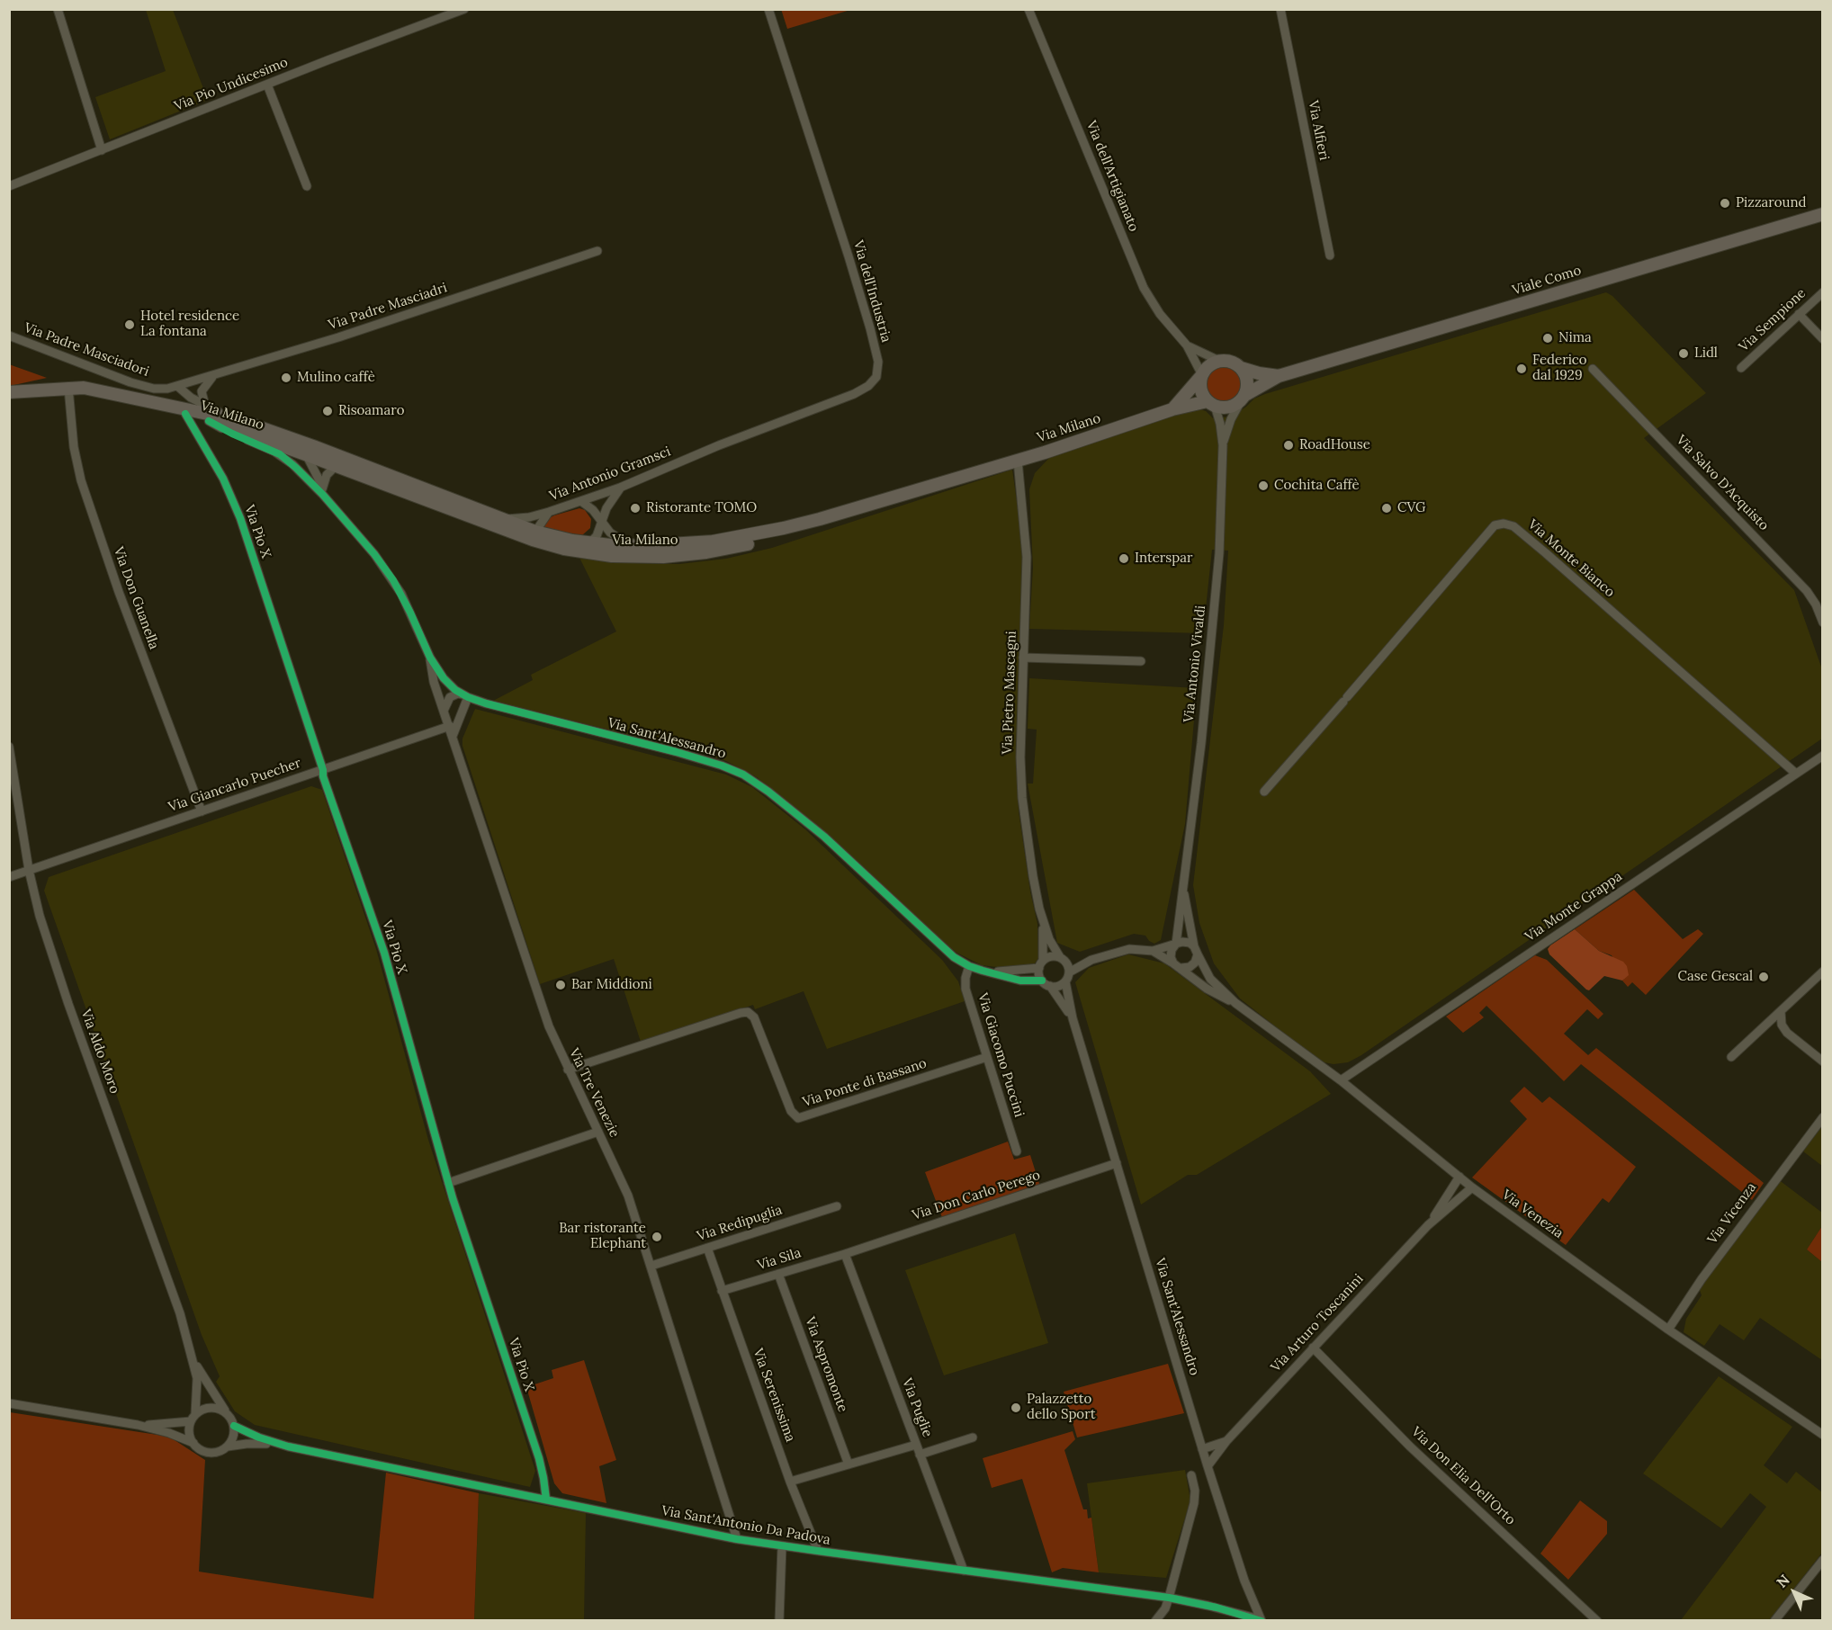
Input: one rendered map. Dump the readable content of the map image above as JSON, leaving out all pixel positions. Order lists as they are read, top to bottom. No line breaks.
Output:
{"streets":{"main road":["Viale Como","Via Milano"],"street":["Via Pio Undicesimo","Via Alfieri","Via dell'Artigianato","Via dell'Industria","Via Padre Masciadri","Via Sempione","Via Padre Masciadori","Via Antonio Gramsci","Via Salvo D'Acquisto","Via Pio X","Via Monte Bianco","Via Don Guanella","Via Antonio Vivaldi","Via Pietro Mascagni","Via Sant'Alessandro","Via Giancarlo Puecher","Via Monte Grappa","Via Aldo Moro","Via Giacomo Puccini","Via Ponte di Bassano","Via Tre Venezie","Via Don Carlo Perego","Via Vicenza","Via Venezia","Via Redipuglia","Via Sila","Via Arturo Toscanini","Via Aspromonte","Via Serenissima","Via Puglie","Via Don Elia Dell'Orto","Via Sant'Antonio Da Padova"]},"crossings":[["Via dell'Artigianato","Via Milano"],["Via dell'Industria","Via Antonio Gramsci"],["Via Padre Masciadri","Via Padre Masciadori"],["Via Milano","Via Antonio Gramsci"],["Via Milano","Via Pio X"],["Via Milano","Via Pietro Mascagni"],["Via Pio X","Via Giancarlo Puecher"],["Via Pio X","Via Sant'Antonio Da Padova"],["Via Monte Bianco","Via Monte Grappa"],["Via Don Guanella","Via Giancarlo Puecher"],["Via Antonio Vivaldi","Via Venezia"],["Via Pietro Mascagni","Via Sant'Alessandro"],["Via Sant'Alessandro","Via Giacomo Puccini"],["Via Sant'Alessandro","Via Tre Venezie"],["Via Sant'Alessandro","Via Don Carlo Perego"],["Via Sant'Alessandro","Via Arturo Toscanini"],["Via Sant'Alessandro","Via Sant'Antonio Da Padova"],["Via Giancarlo Puecher","Via Aldo Moro"],["Via Giancarlo Puecher","Via Tre Venezie"],["Via Monte Grappa","Via Venezia"],["Via Aldo Moro","Via Sant'Antonio Da Padova"],["Via Giacomo Puccini","Via Ponte di Bassano"],["Via Ponte di Bassano","Via Tre Venezie"],["Via Tre Venezie","Via Redipuglia"],["Via Tre Venezie","Via Sant'Antonio Da Padova"],["Via Don Carlo Perego","Via Sila"],["Via Don Carlo Perego","Via Puglie"],["Via Vicenza","Via Venezia"],["Via Redipuglia","Via Serenissima"],["Via Sila","Via Aspromonte"],["Via Sila","Via Serenissima"],["Via Sila","Via Puglie"],["Via Arturo Toscanini","Via Don Elia Dell'Orto"],["Via Serenissima","Via Sant'Antonio Da Padova"],["Via Puglie","Via Sant'Antonio Da Padova"]],"places":["Pizzaround","Hotel residence La fontana","Nima","Lidl","Federico dal 1929","Mulino caffè","Risoamaro","RoadHouse","Cochita Caffè","Ristorante TOMO","CVG","Interspar","Case Gescal","Bar Middioni","Bar ristorante Elephant","Palazzetto dello Sport"],"north":"top left"}
